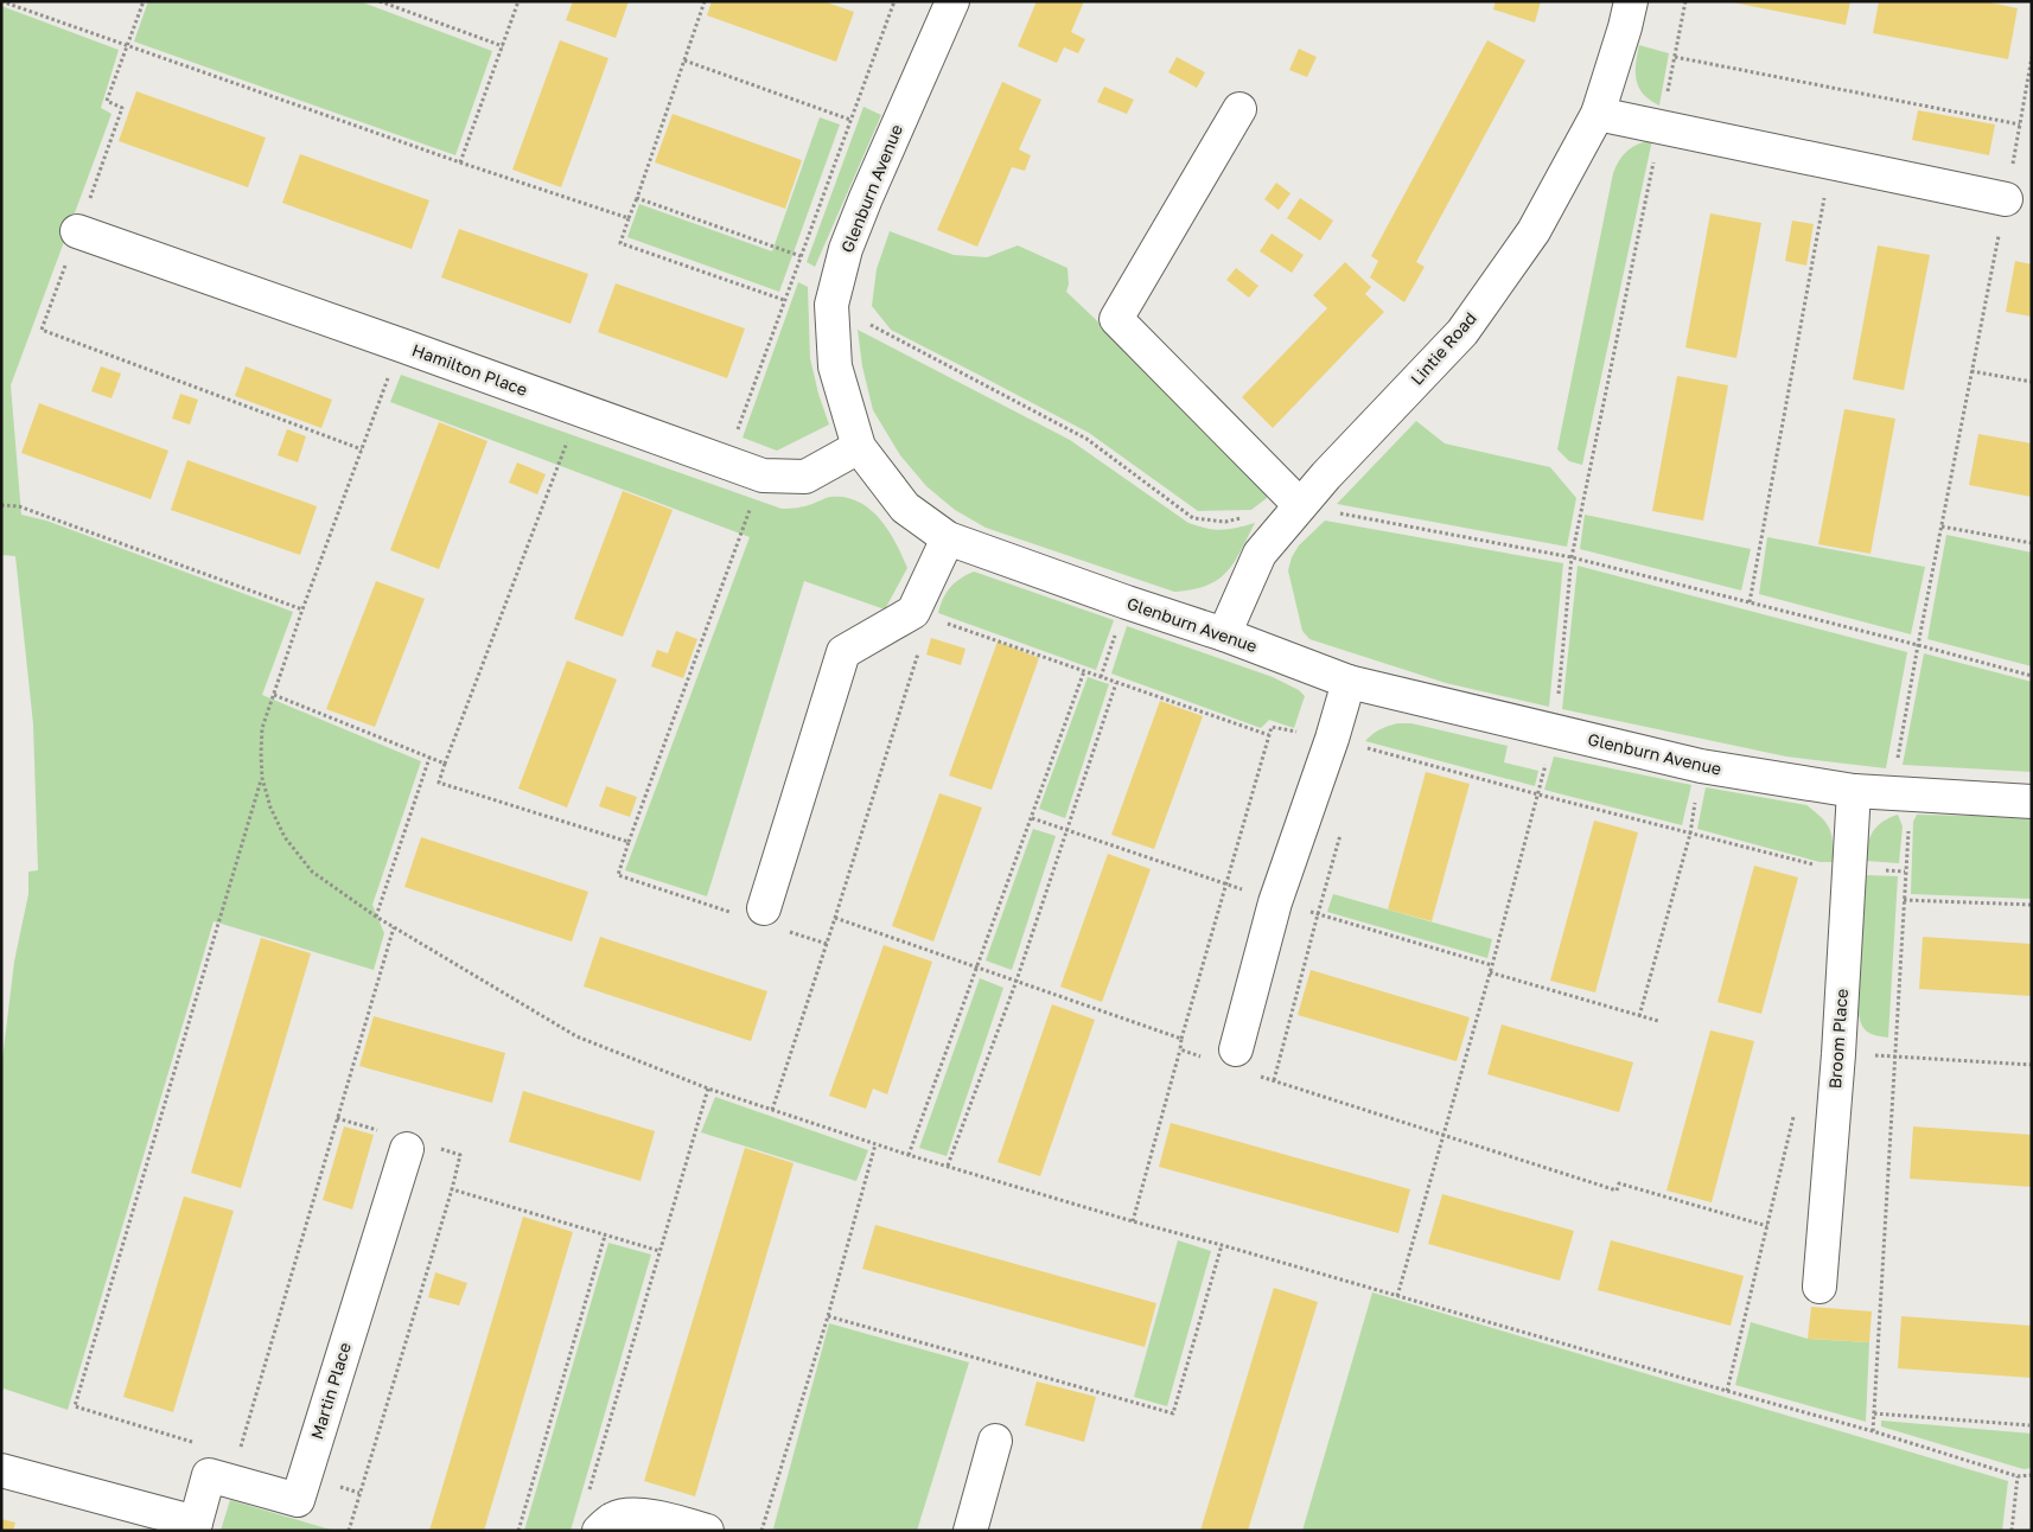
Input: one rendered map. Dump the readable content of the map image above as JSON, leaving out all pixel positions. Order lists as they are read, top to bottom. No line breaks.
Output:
{"streets":{"street":["Glenburn Avenue","Lintie Road","Hamilton Place","Broom Place","Martin Place"]},"crossings":[["Glenburn Avenue","Lintie Road"],["Glenburn Avenue","Hamilton Place"],["Glenburn Avenue","Broom Place"]]}
